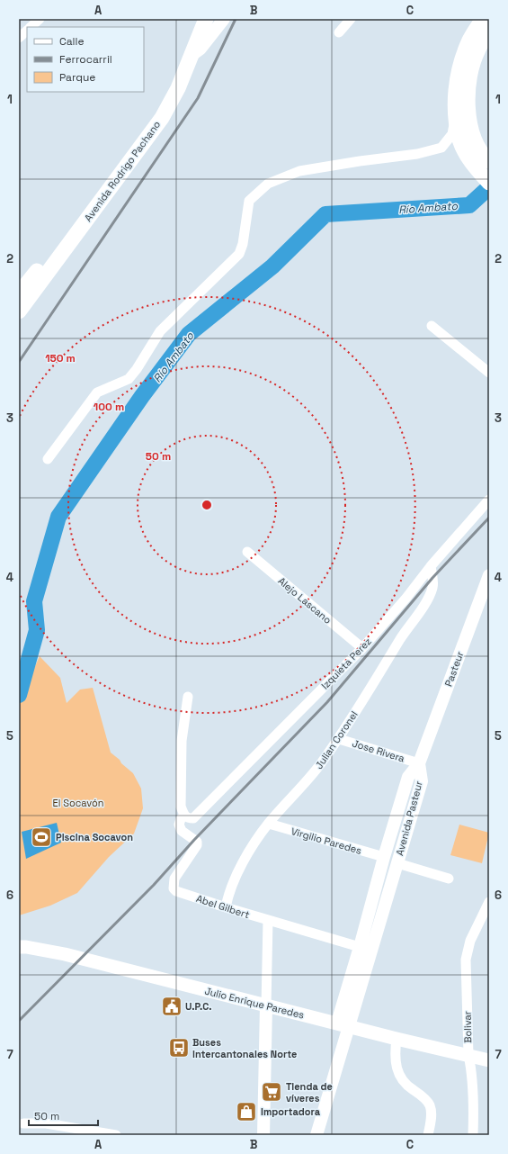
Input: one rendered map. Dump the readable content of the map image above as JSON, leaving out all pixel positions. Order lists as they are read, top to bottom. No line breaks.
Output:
{"streets":{"main road":["Avenida Rodrigo Pachano","Julio Enrique Paredes"],"street":["Alejo Lascano","Izquieta Perez","Pasteur","Julian Coronel","Jose Rivera","Avenida Pasteur","Virgilio Paredes","Abel Gilbert","Bolivar"]},"crossings":[["Alejo Lascano","Izquieta Perez"],["Izquieta Perez","Julian Coronel"],["Izquieta Perez","Abel Gilbert"],["Pasteur","Jose Rivera"],["Pasteur","Avenida Pasteur"],["Julian Coronel","Jose Rivera"],["Julian Coronel","Virgilio Paredes"],["Julian Coronel","Abel Gilbert"],["Jose Rivera","Avenida Pasteur"],["Avenida Pasteur","Virgilio Paredes"],["Avenida Pasteur","Abel Gilbert"],["Avenida Pasteur","Julio Enrique Paredes"],["Julio Enrique Paredes","Bolivar"]],"water":["Río Ambato"],"parks":["El Socavón"],"places":{"sports":["Piscina Socavon"],"public building":["U.P.C."],"bus stop":["Buses intercantonales Norte"],"supermarket":["Tienda de víveres"],"shop":["Importadora"]},"legend":["Calle","Ferrocarril","Parque"],"scale_bar":"50 m","grid":{"columns":["A","B","C"],"rows":["1","2","3","4","5","6","7"]},"rings":["150 m","100 m","50 m"]}
